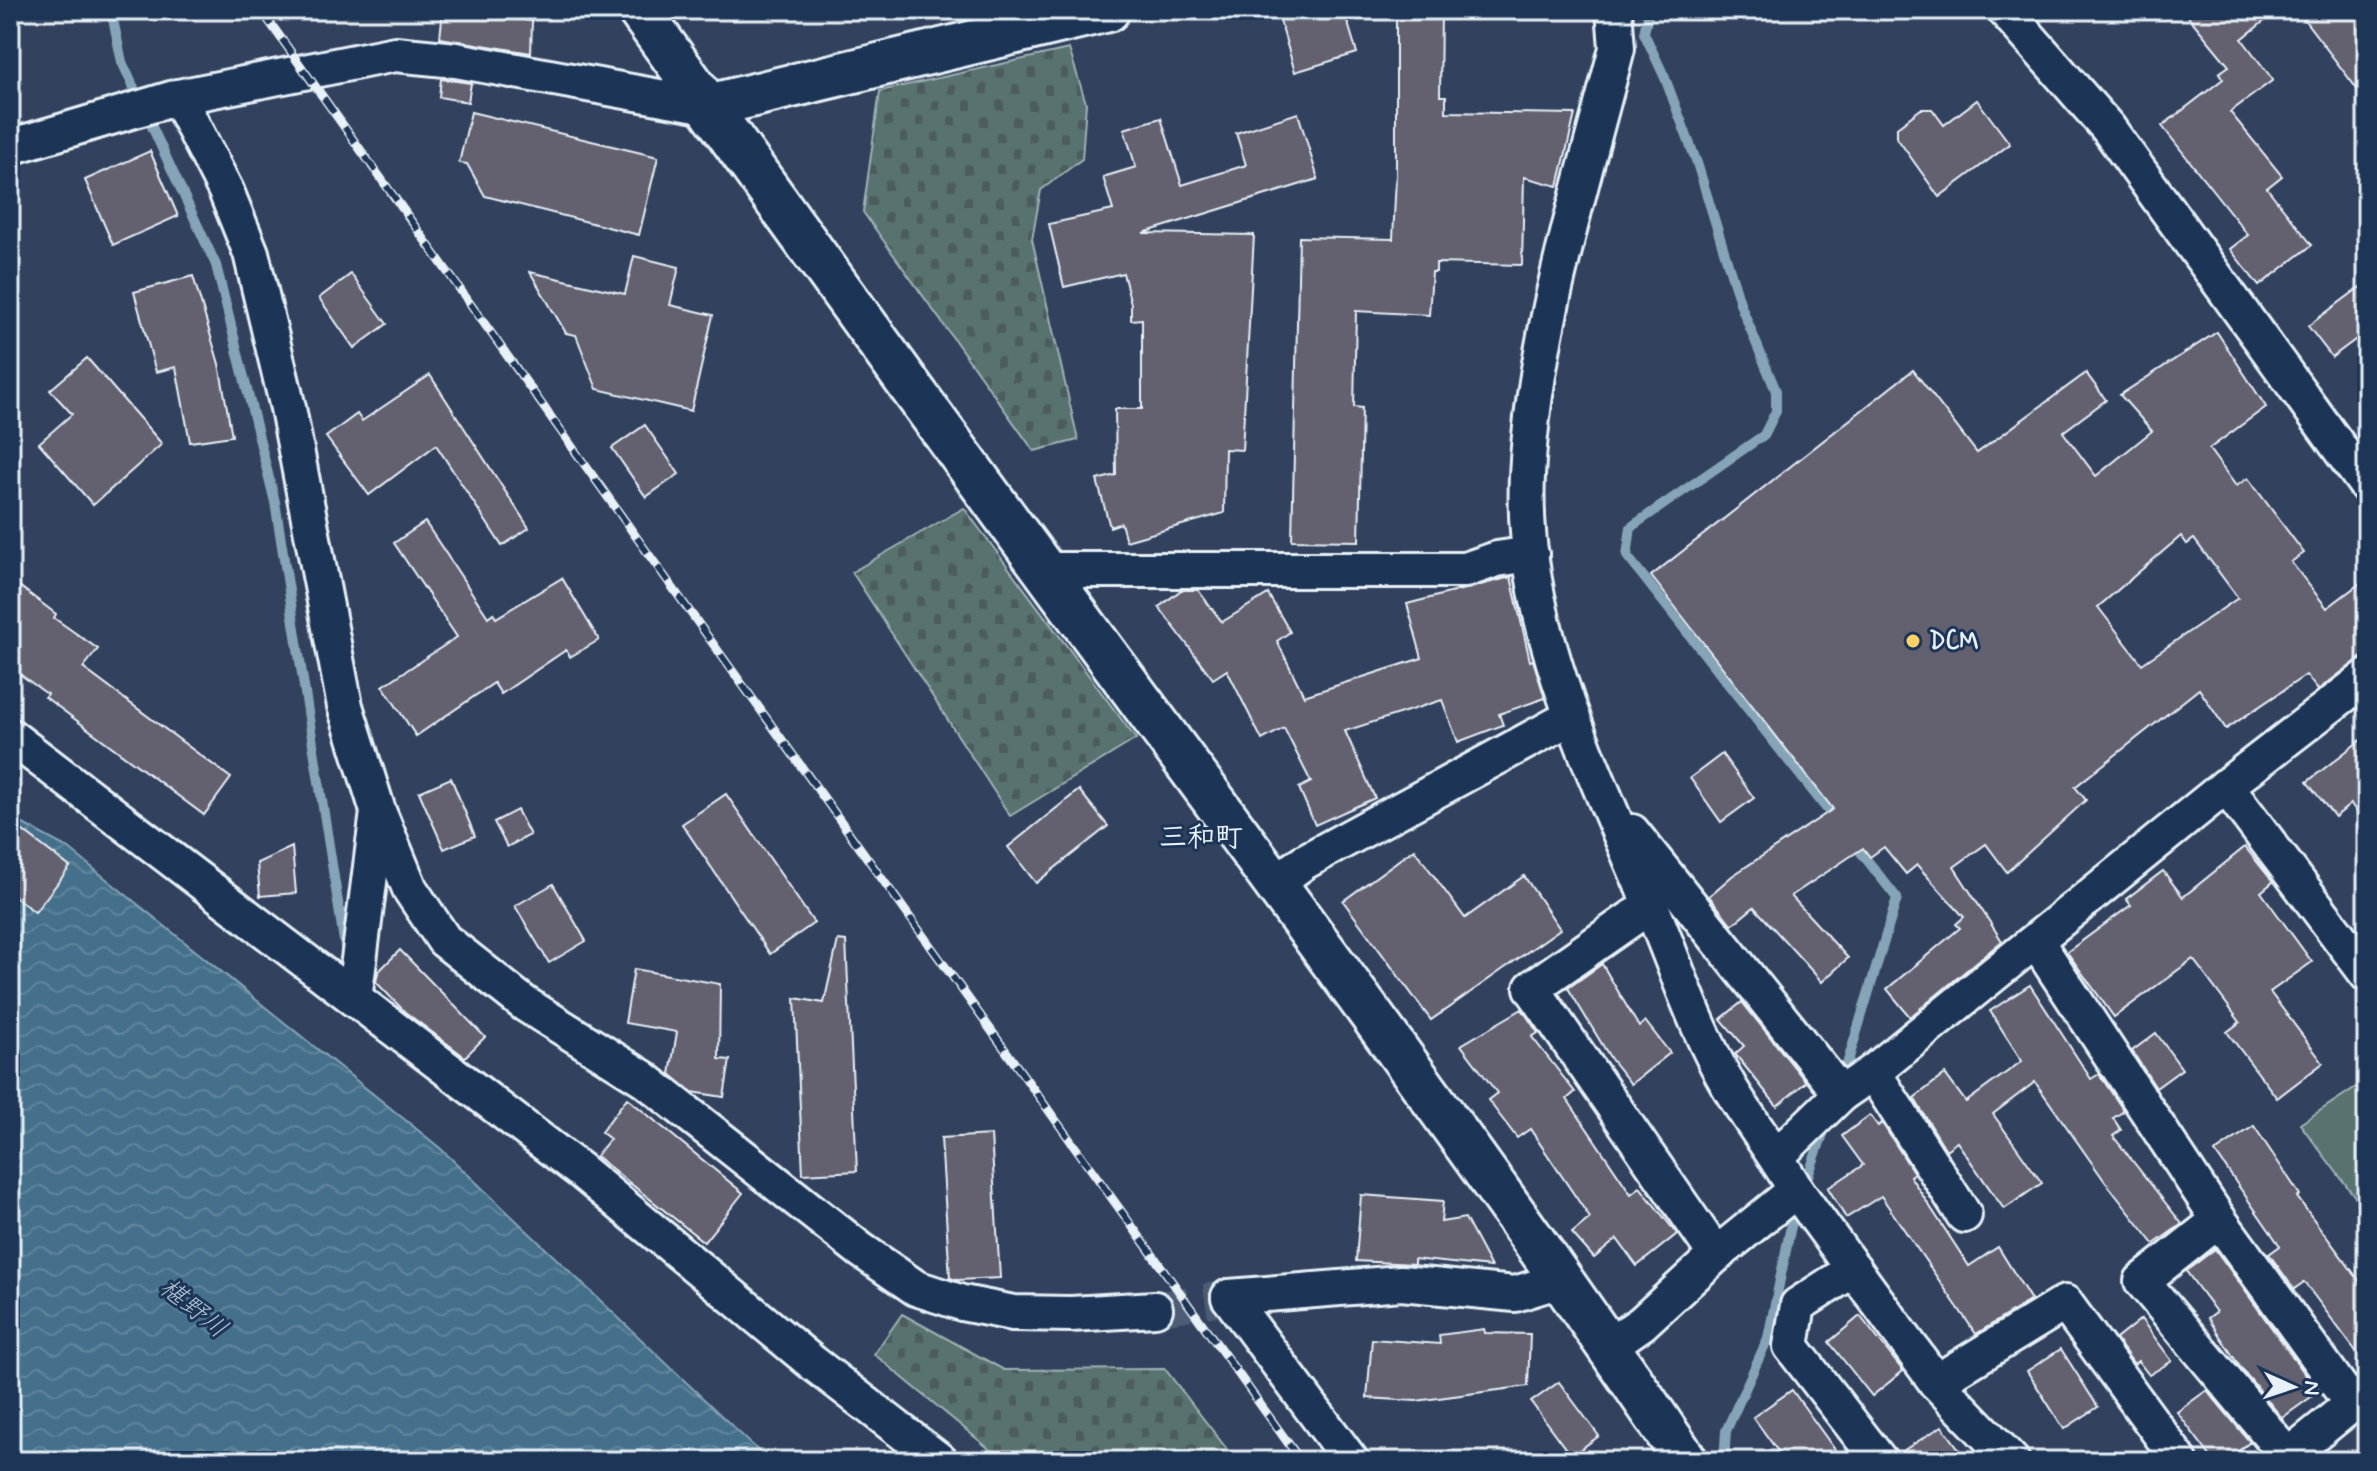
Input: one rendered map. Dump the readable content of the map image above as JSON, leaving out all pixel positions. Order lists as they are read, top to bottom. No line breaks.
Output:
{"districts":["三和町"],"water":["椹野川"],"places":["DCM"],"north":"right"}
